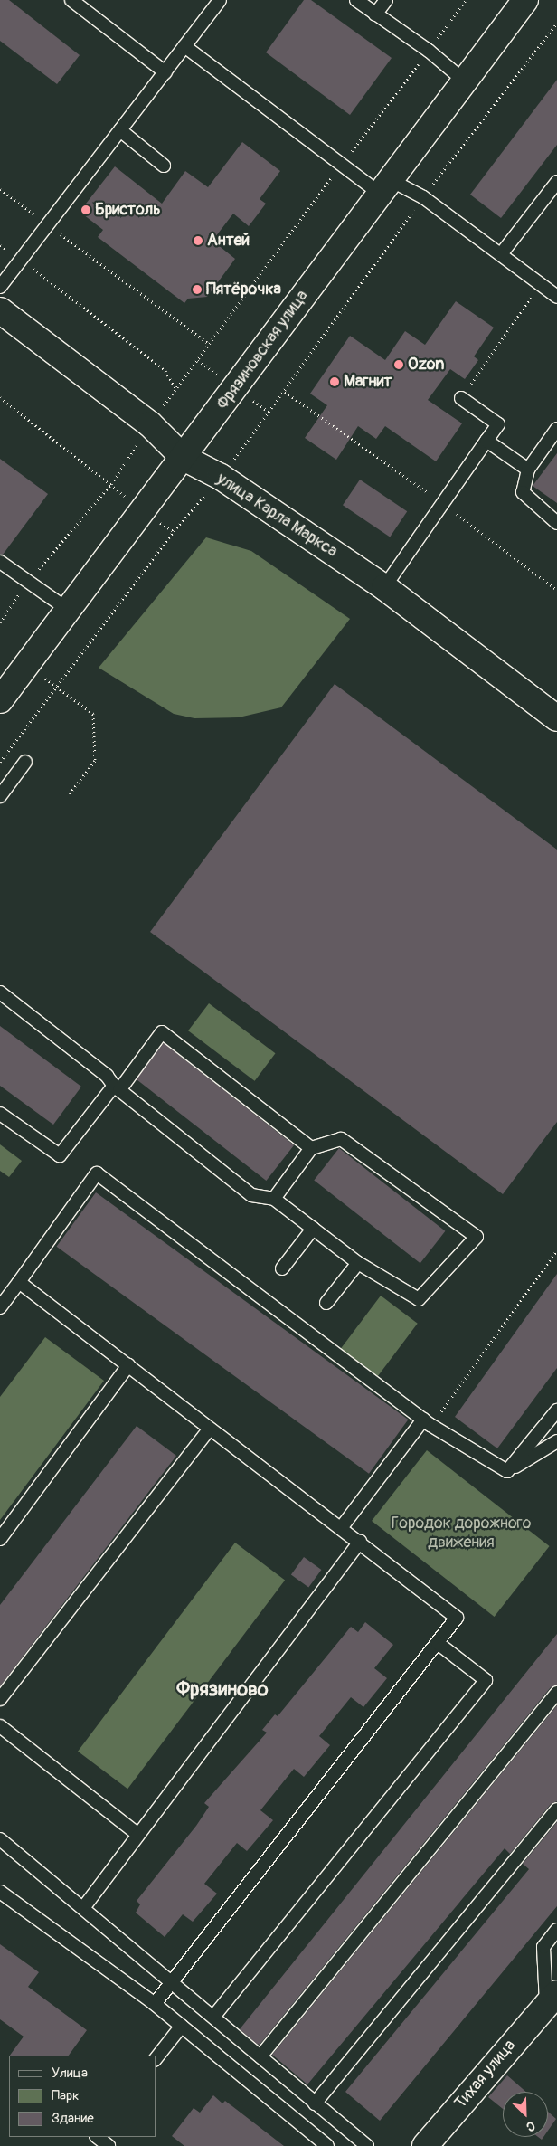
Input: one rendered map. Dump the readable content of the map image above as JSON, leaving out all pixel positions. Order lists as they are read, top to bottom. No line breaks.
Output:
{"streets":{"street":["Фрязиновская улица","улица Карла Маркса","Тихая улица"]},"crossings":[["Фрязиновская улица","улица Карла Маркса"]],"districts":["Фрязиново"],"parks":["Городок дорожного движения"],"places":["Бристоль","Антей","Пятёрочка","Ozon","Магнит"],"legend":["Улица","Парк","Здание"],"north":"bottom right"}
